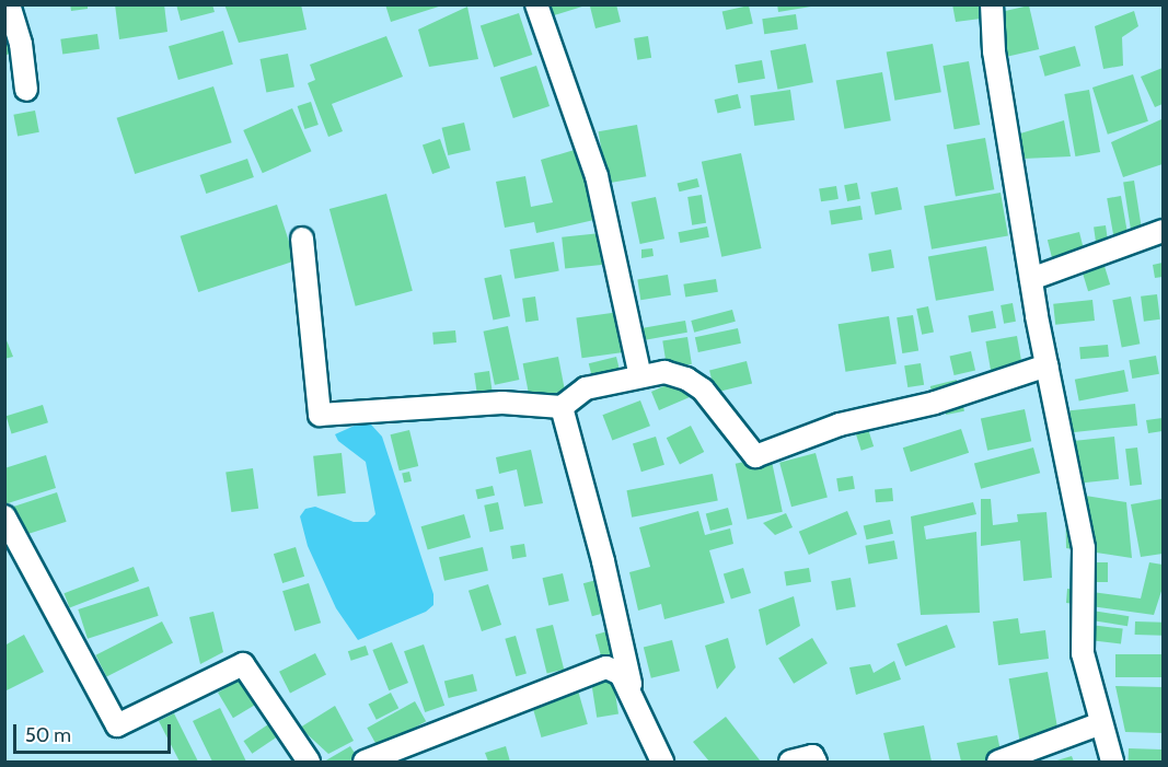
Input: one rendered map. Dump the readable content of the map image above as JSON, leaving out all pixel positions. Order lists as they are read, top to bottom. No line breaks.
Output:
{"scale_bar":"50 m"}
